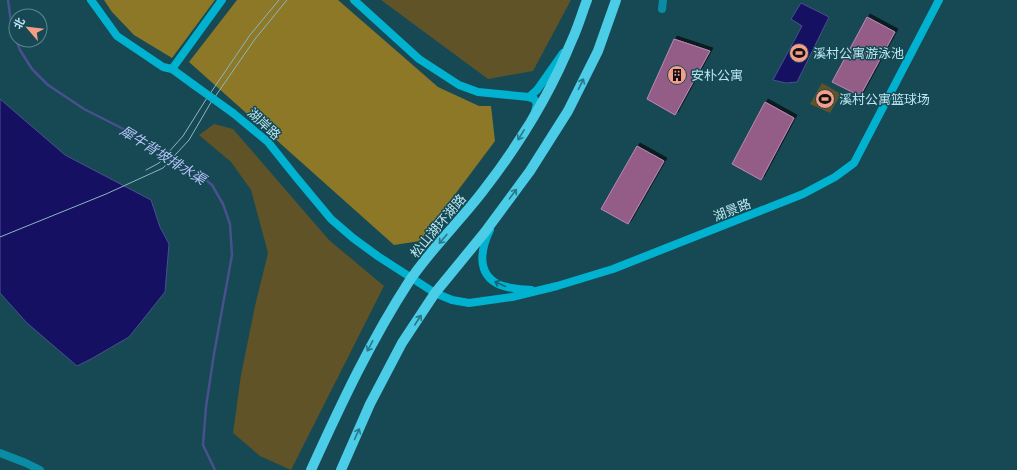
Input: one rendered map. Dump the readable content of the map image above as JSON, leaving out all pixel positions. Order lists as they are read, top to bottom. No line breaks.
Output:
{"streets":{"main road":["松山湖环湖路"],"street":["湖岸路","湖景路"]},"crossings":[["湖岸路","湖景路"],["湖岸路","松山湖环湖路"]],"water":["犀牛背坡排水渠"],"places":{"sports":["溪村公寓游泳池","溪村公寓篮球场"],"building":["安朴公寓"]},"north":"top left"}
